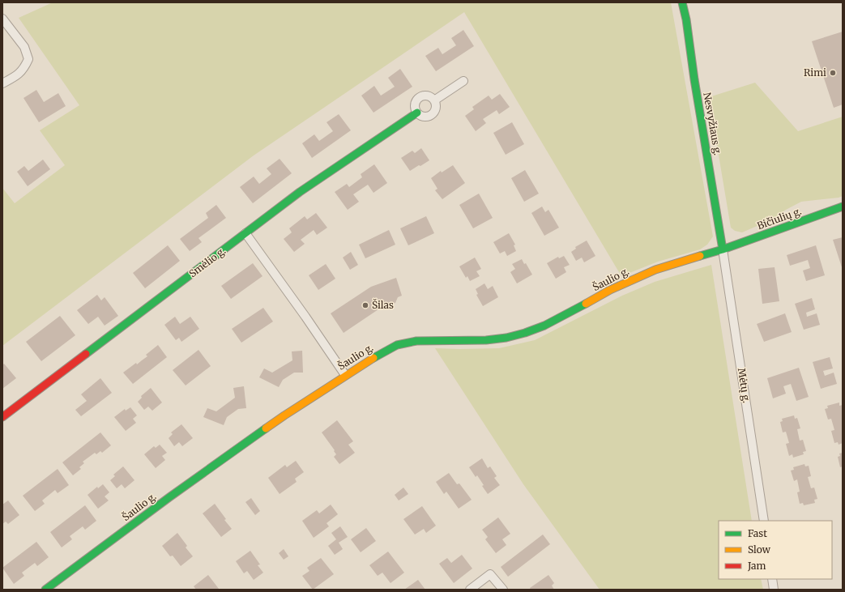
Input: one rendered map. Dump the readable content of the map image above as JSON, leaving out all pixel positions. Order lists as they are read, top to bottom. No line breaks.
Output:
{"streets":{"street":["Nesvyžiaus g.","Bičiulių g.","Smėlio g.","Šaulio g.","Mėtų g."]},"crossings":[["Nesvyžiaus g.","Bičiulių g."],["Nesvyžiaus g.","Šaulio g."],["Nesvyžiaus g.","Mėtų g."],["Bičiulių g.","Šaulio g."],["Bičiulių g.","Mėtų g."],["Šaulio g.","Mėtų g."]],"places":["Rimi","Šilas"],"legend":["Fast","Slow","Jam"]}
